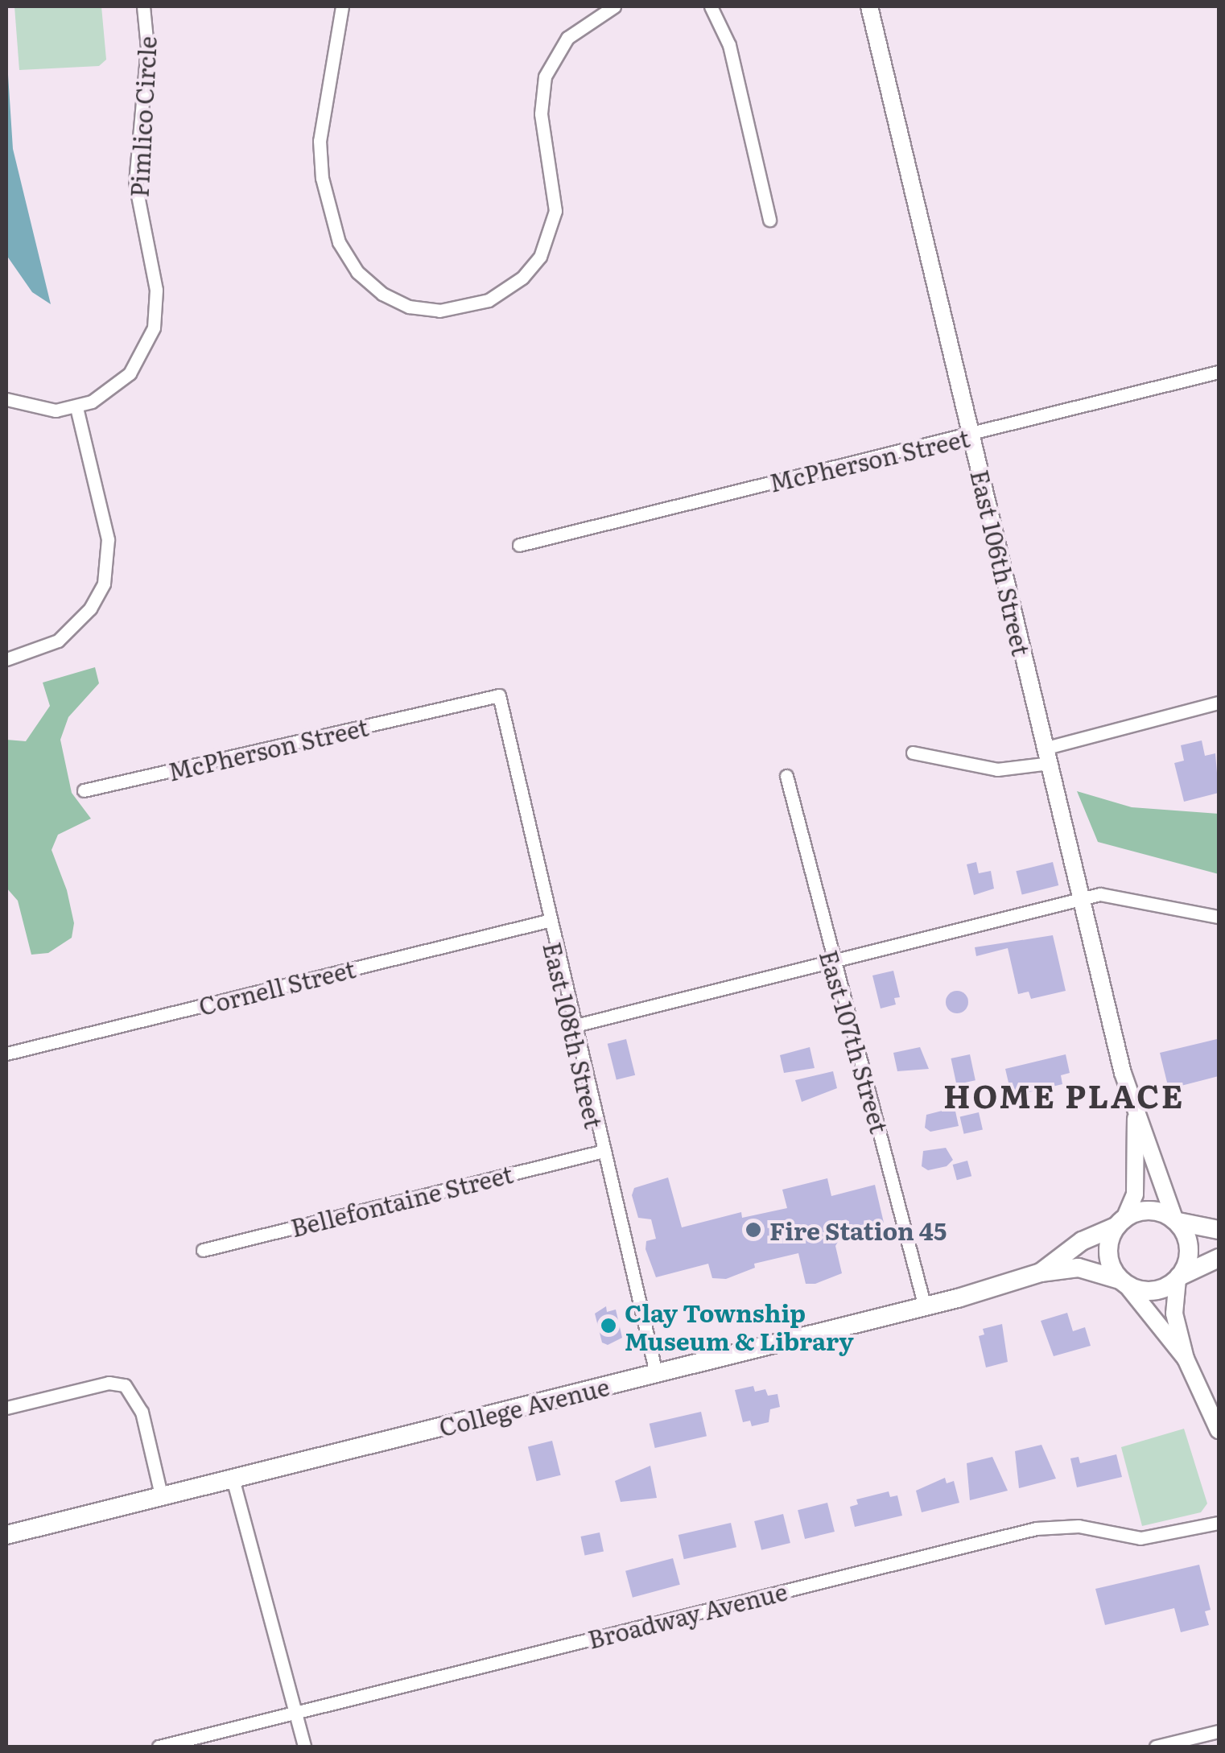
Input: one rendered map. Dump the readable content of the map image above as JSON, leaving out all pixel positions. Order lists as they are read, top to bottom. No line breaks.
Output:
{"streets":{"main road":["College Avenue"],"street":["Pimlico Circle","McPherson Street","East 106th Street","Cornell Street","East 108th Street","East 107th Street","Bellefontaine Street","Broadway Avenue"]},"crossings":[["McPherson Street","East 106th Street"],["McPherson Street","East 108th Street"],["East 106th Street","College Avenue"],["Cornell Street","East 108th Street"],["East 108th Street","Bellefontaine Street"],["East 108th Street","College Avenue"],["East 107th Street","College Avenue"]],"districts":["HOME PLACE"],"places":["Fire Station 45","Clay Township Museum & Library"]}
